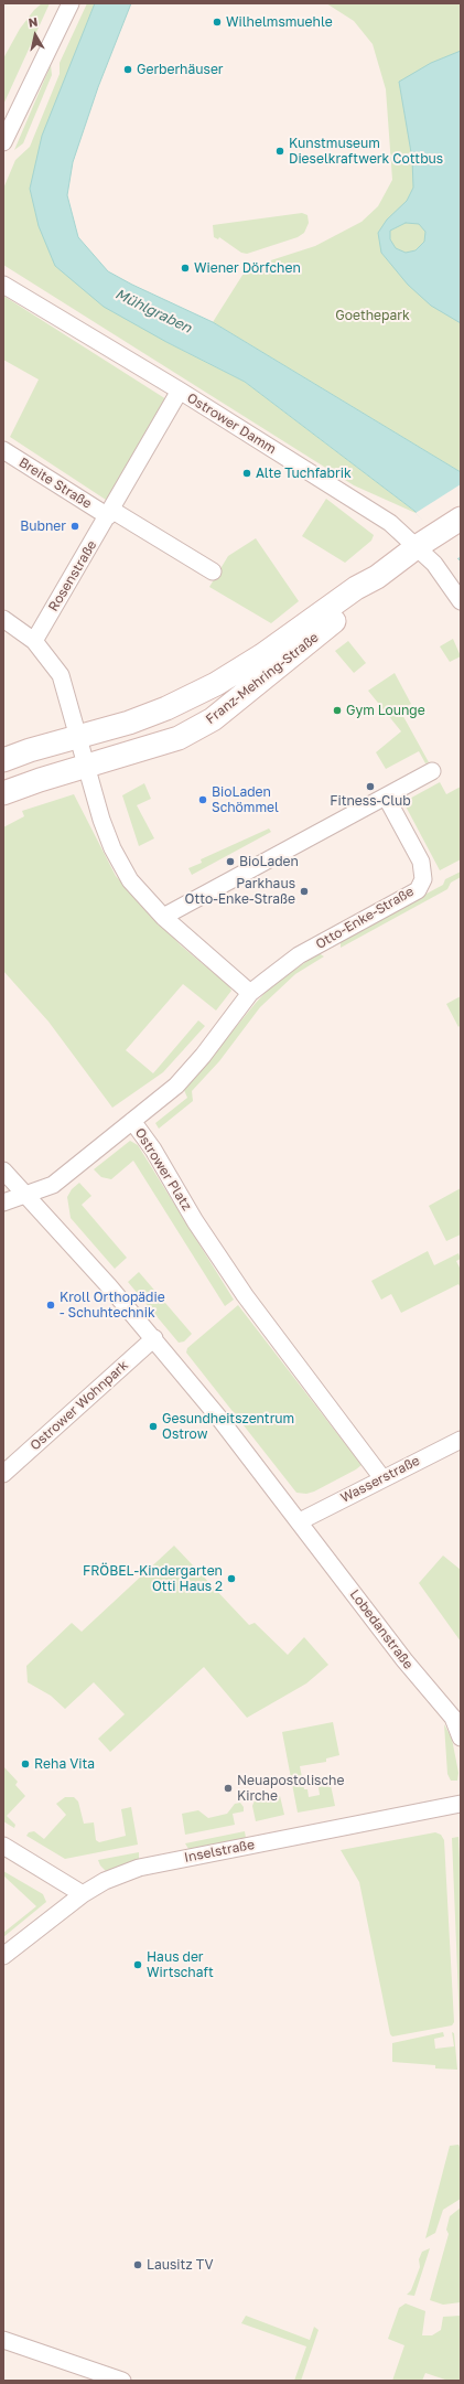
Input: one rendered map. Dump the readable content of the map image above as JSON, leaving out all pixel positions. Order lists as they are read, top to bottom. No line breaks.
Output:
{"streets":{"main road":["Franz-Mehring-Straße"],"street":["Ostrower Damm","Breite Straße","Rosenstraße","Otto-Enke-Straße","Ostrower Platz","Ostrower Wohnpark","Wasserstraße","Lobedanstraße","Inselstraße"]},"crossings":[["Ostrower Damm","Rosenstraße"],["Ostrower Damm","Franz-Mehring-Straße"],["Breite Straße","Rosenstraße"],["Otto-Enke-Straße","Ostrower Platz"],["Ostrower Platz","Wasserstraße"],["Wasserstraße","Lobedanstraße"]],"water":["Mühlgraben"],"parks":["Goethepark"],"places":["Wilhelmsmuehle","Gerberhäuser","Kunstmuseum Dieselkraftwerk Cottbus","Wiener Dörfchen","Alte Tuchfabrik","Bubner","Gym Lounge","Fitness-Club","BioLaden Schömmel","BioLaden","Parkhaus Otto-Enke-Straße","Kroll Orthopädie - Schuhtechnik","Gesundheitszentrum Ostrow","FRÖBEL-Kindergarten Otti Haus 2","Reha Vita","Neuapostolische Kirche","Haus der Wirtschaft","Lausitz TV"],"north":"top"}
